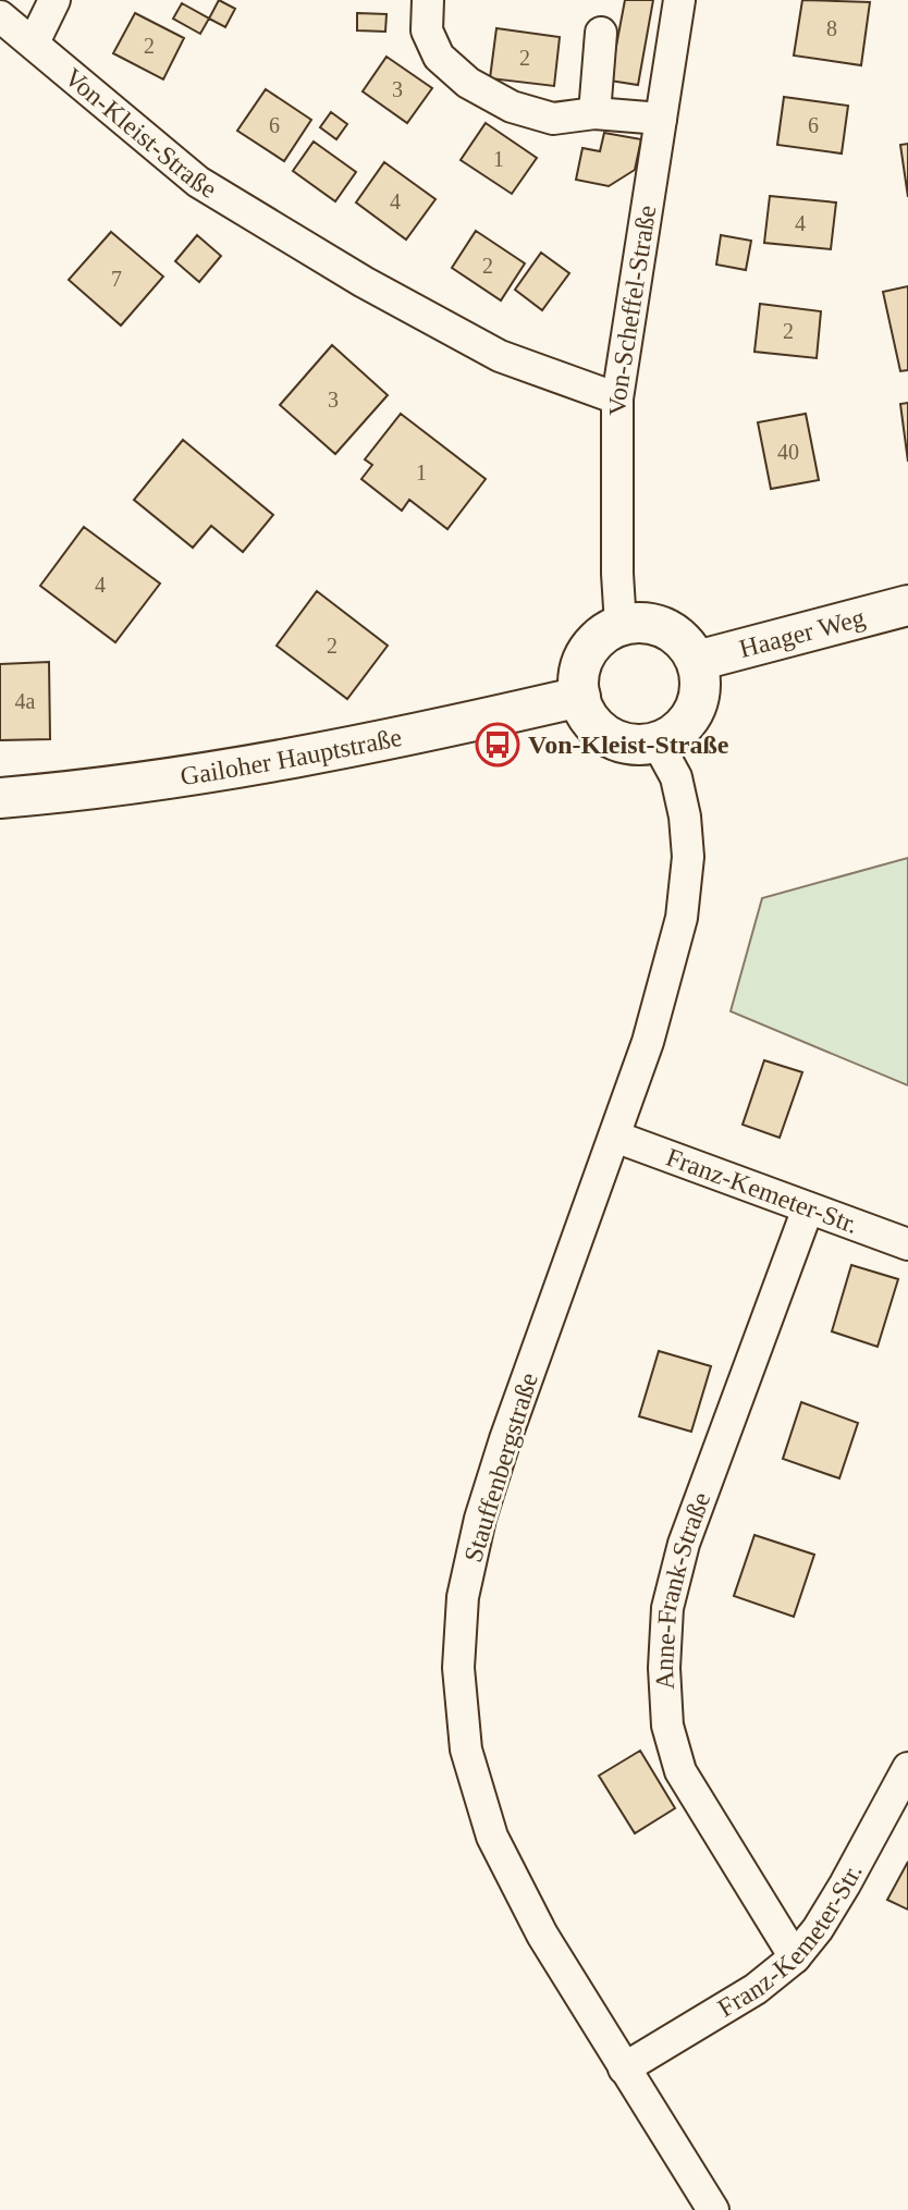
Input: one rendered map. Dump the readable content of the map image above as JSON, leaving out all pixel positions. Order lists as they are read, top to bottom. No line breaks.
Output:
{"streets":{"street":["Von-Kleist-Straße","Von-Scheffel-Straße","Haager Weg","Gailoher Hauptstraße","Franz-Kemeter-Str.","Stauffenbergstraße","Anne-Frank-Straße"]},"crossings":[["Von-Kleist-Straße","Von-Scheffel-Straße"],["Von-Scheffel-Straße","Haager Weg"],["Von-Scheffel-Straße","Gailoher Hauptstraße"],["Von-Scheffel-Straße","Stauffenbergstraße"],["Haager Weg","Gailoher Hauptstraße"],["Haager Weg","Stauffenbergstraße"],["Gailoher Hauptstraße","Stauffenbergstraße"],["Franz-Kemeter-Str.","Stauffenbergstraße"],["Franz-Kemeter-Str.","Anne-Frank-Straße"]],"places":{"bus stop":["Von-Kleist-Straße"]},"house_numbers":["8","2","2","3","6","6","1","4","4","2","7","2","3","40","1","4","2","4a"]}
